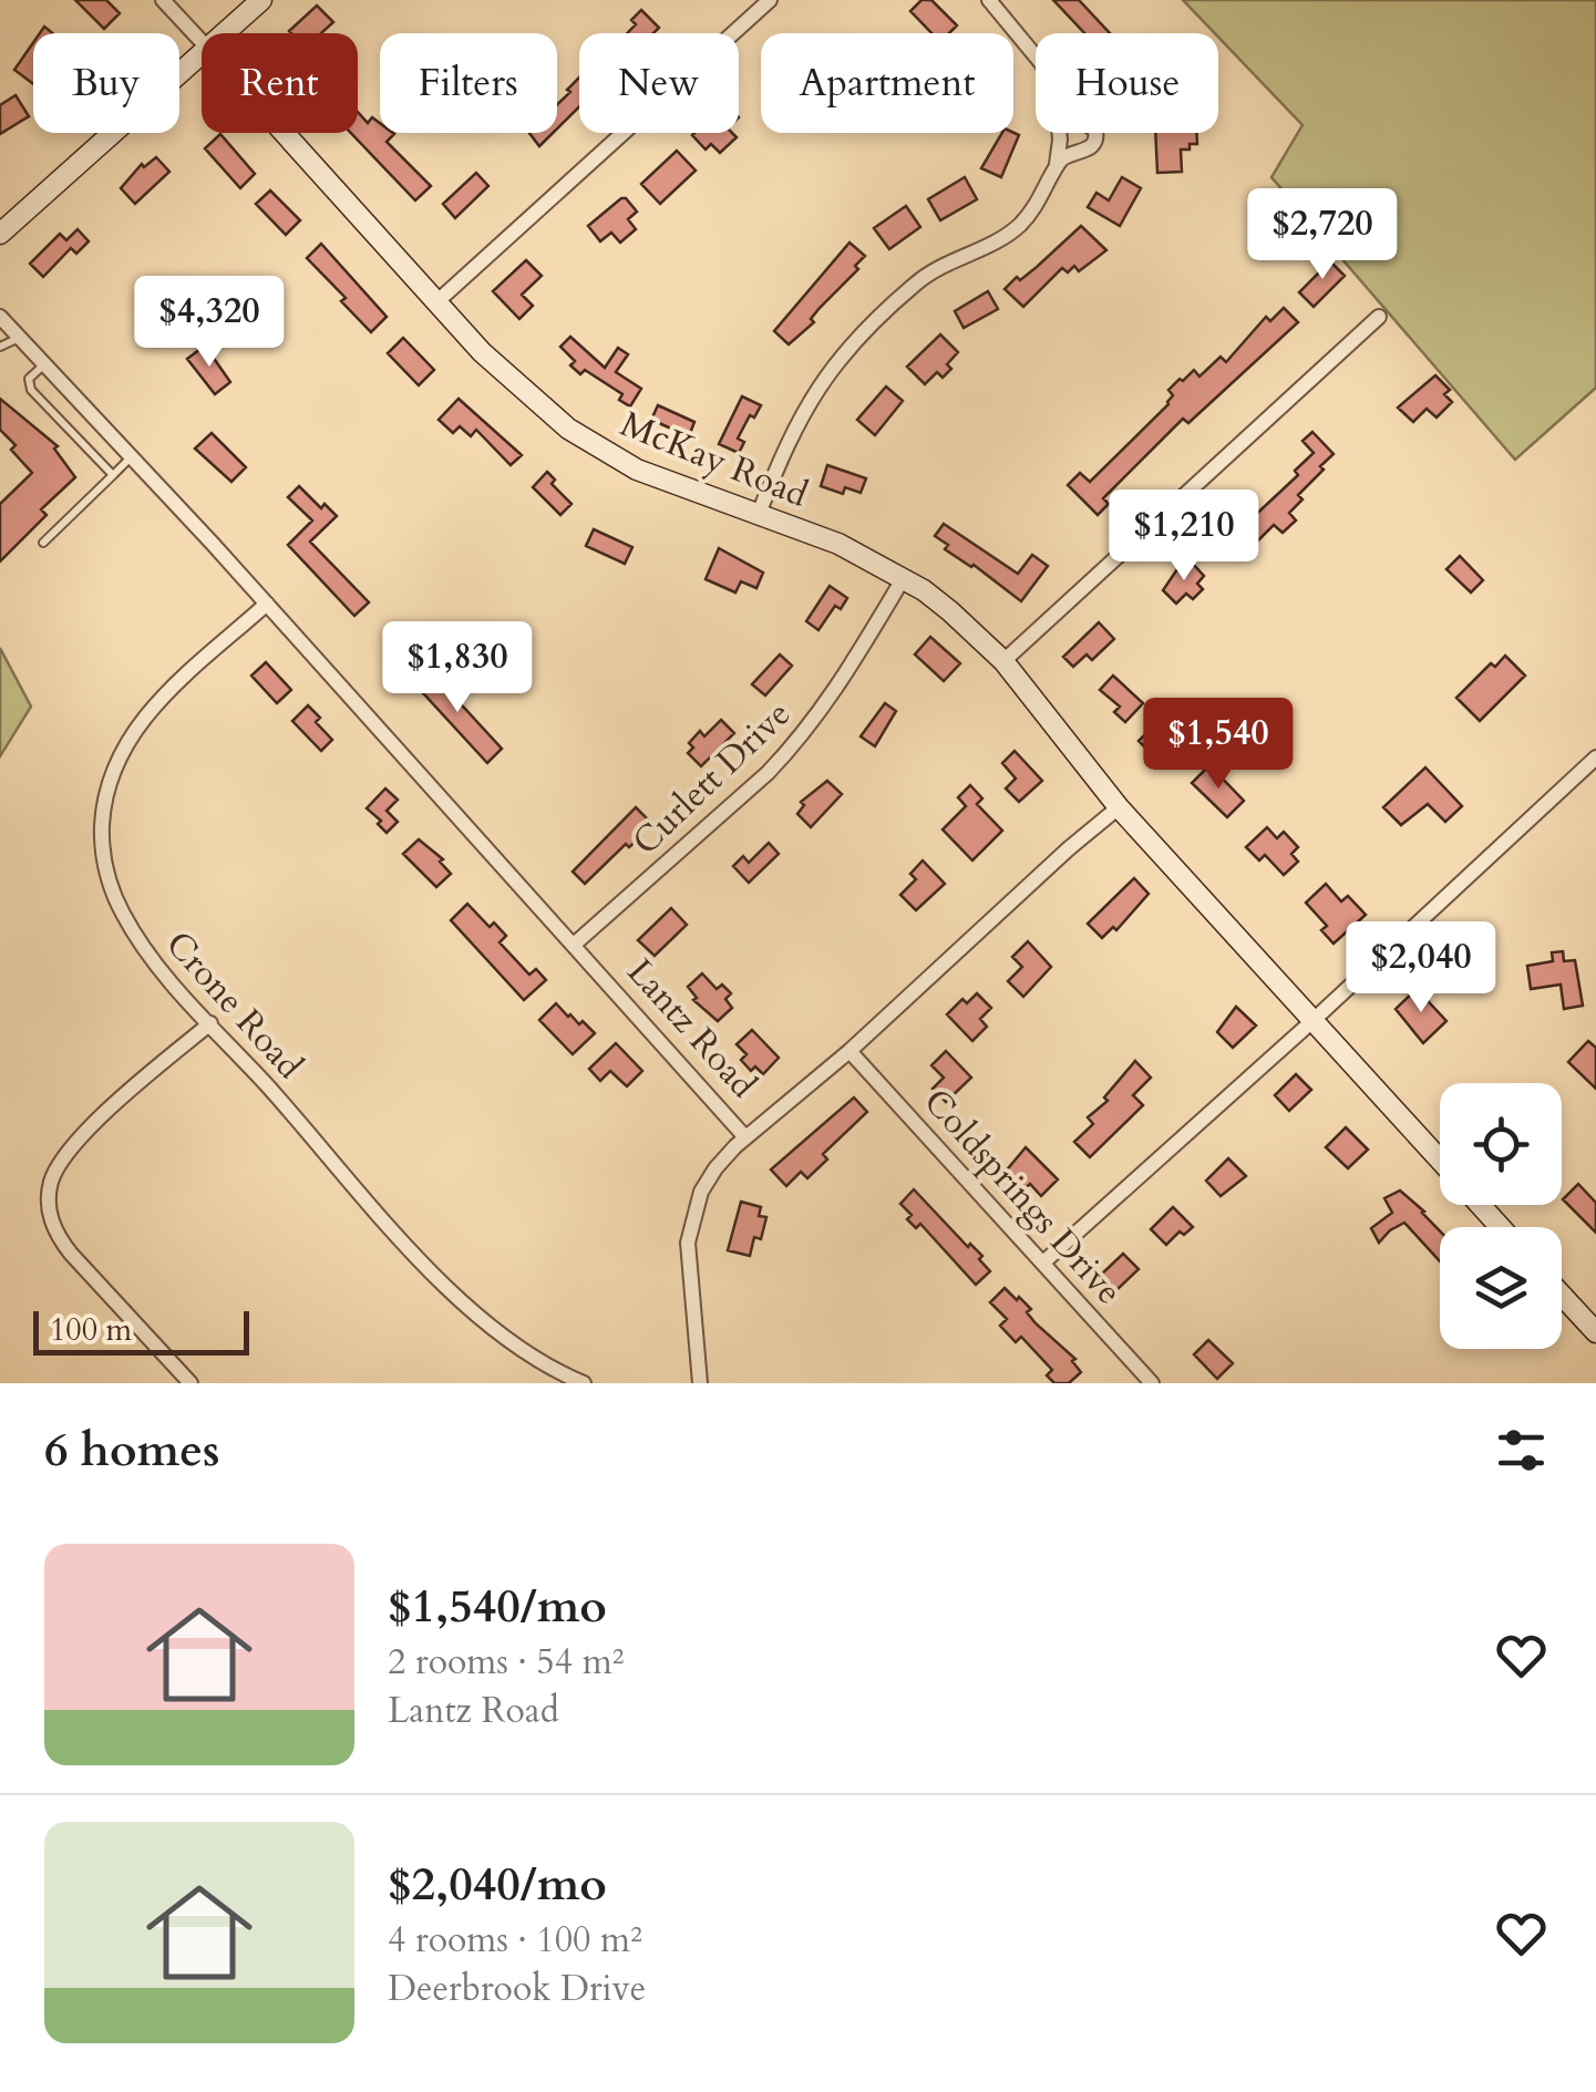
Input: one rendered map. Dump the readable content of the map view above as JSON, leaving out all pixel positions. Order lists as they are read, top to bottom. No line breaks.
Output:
{"streets":{"street":["McKay Road","Curlett Drive","Crone Road","Lantz Road","Coldsprings Drive"]},"crossings":[["McKay Road","Curlett Drive"],["McKay Road","Lantz Road"],["Curlett Drive","Lantz Road"],["Crone Road","Lantz Road"],["Lantz Road","Coldsprings Drive"]],"scale_bar":"100 m","page":{"chip":["Buy","Rent","Filters","New","Apartment","House"],"price":["$2,720","$4,320","$1,210","$1,830","$1,540","$2,040"],"scale":"100 m","heading":"6 homes","list":[{"name":"$1,540/mo","note":"2 rooms · 54 m² · Lantz Road"},{"name":"$2,040/mo","note":"4 rooms · 100 m² · Deerbrook Drive"}]}}
